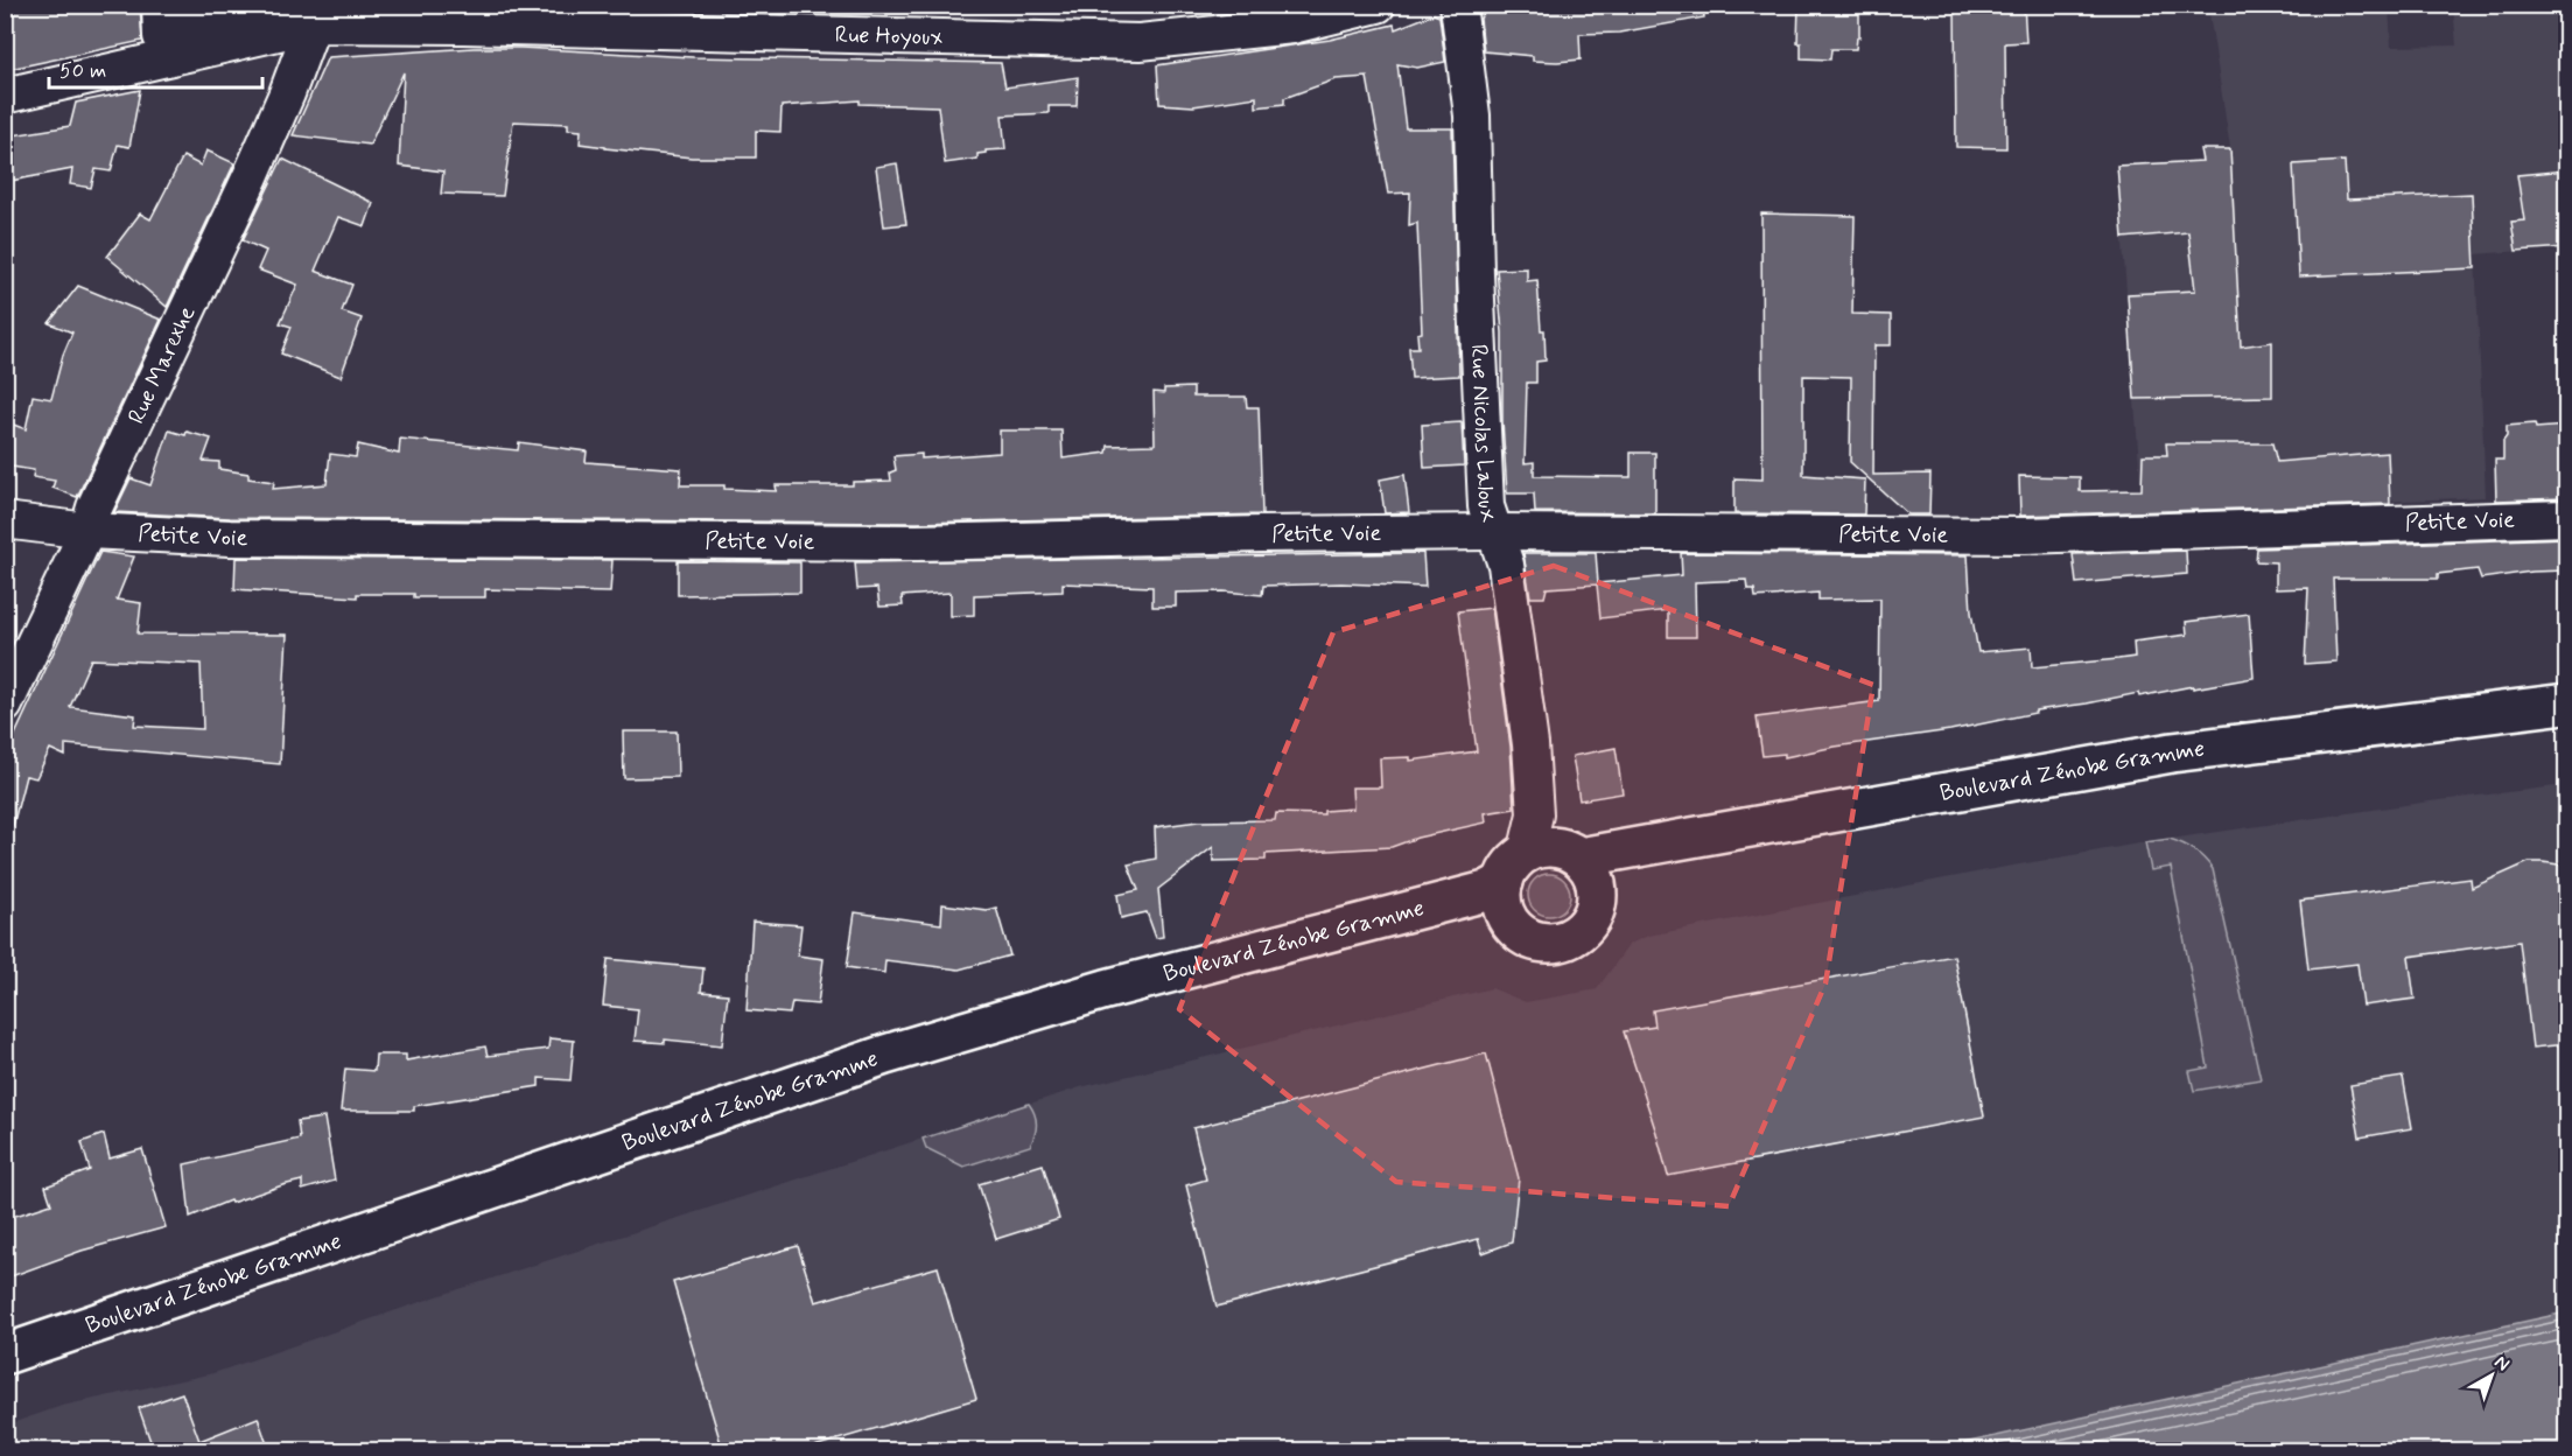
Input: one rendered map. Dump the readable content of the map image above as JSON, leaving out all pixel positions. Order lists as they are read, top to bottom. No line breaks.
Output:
{"streets":{"main road":["Boulevard Zénobe Gramme"],"street":["Rue Hoyoux","Rue Marexhe","Rue Nicolas Laloux","Petite Voie"]},"crossings":[["Rue Hoyoux","Rue Marexhe"],["Rue Marexhe","Petite Voie"],["Rue Nicolas Laloux","Petite Voie"],["Rue Nicolas Laloux","Boulevard Zénobe Gramme"]],"scale_bar":"50 m","north":"top right"}
